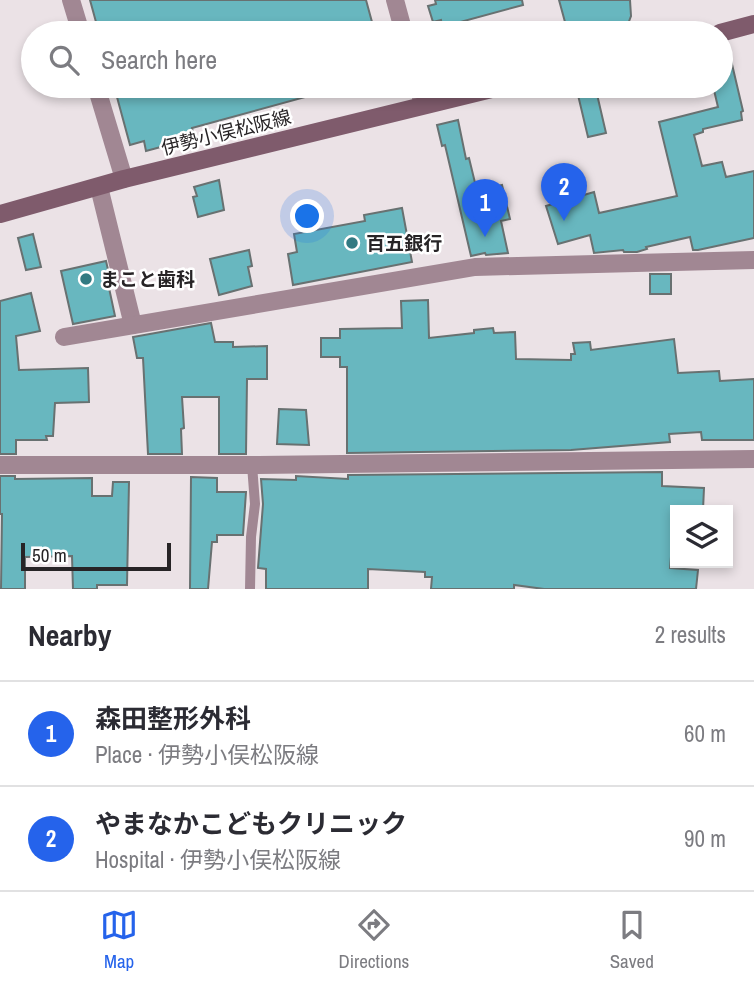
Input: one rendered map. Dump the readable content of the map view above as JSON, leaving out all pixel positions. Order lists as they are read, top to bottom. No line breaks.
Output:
{"streets":{"main road":["伊勢小俣松阪線"]},"places":["百五銀行","まこと歯科"],"scale_bar":"50 m","page":{"search":"Search here","pins":["2","1"],"scale":"50 m","heading":["Nearby","2 results"],"list":[{"mark":"1","name":"森田整形外科","note":"Place · 伊勢小俣松阪線","value":"60 m"},{"mark":"2","name":"やまなかこどもクリニック","note":"Hospital · 伊勢小俣松阪線","value":"90 m"}],"nav":["Map","Directions","Saved"]}}
